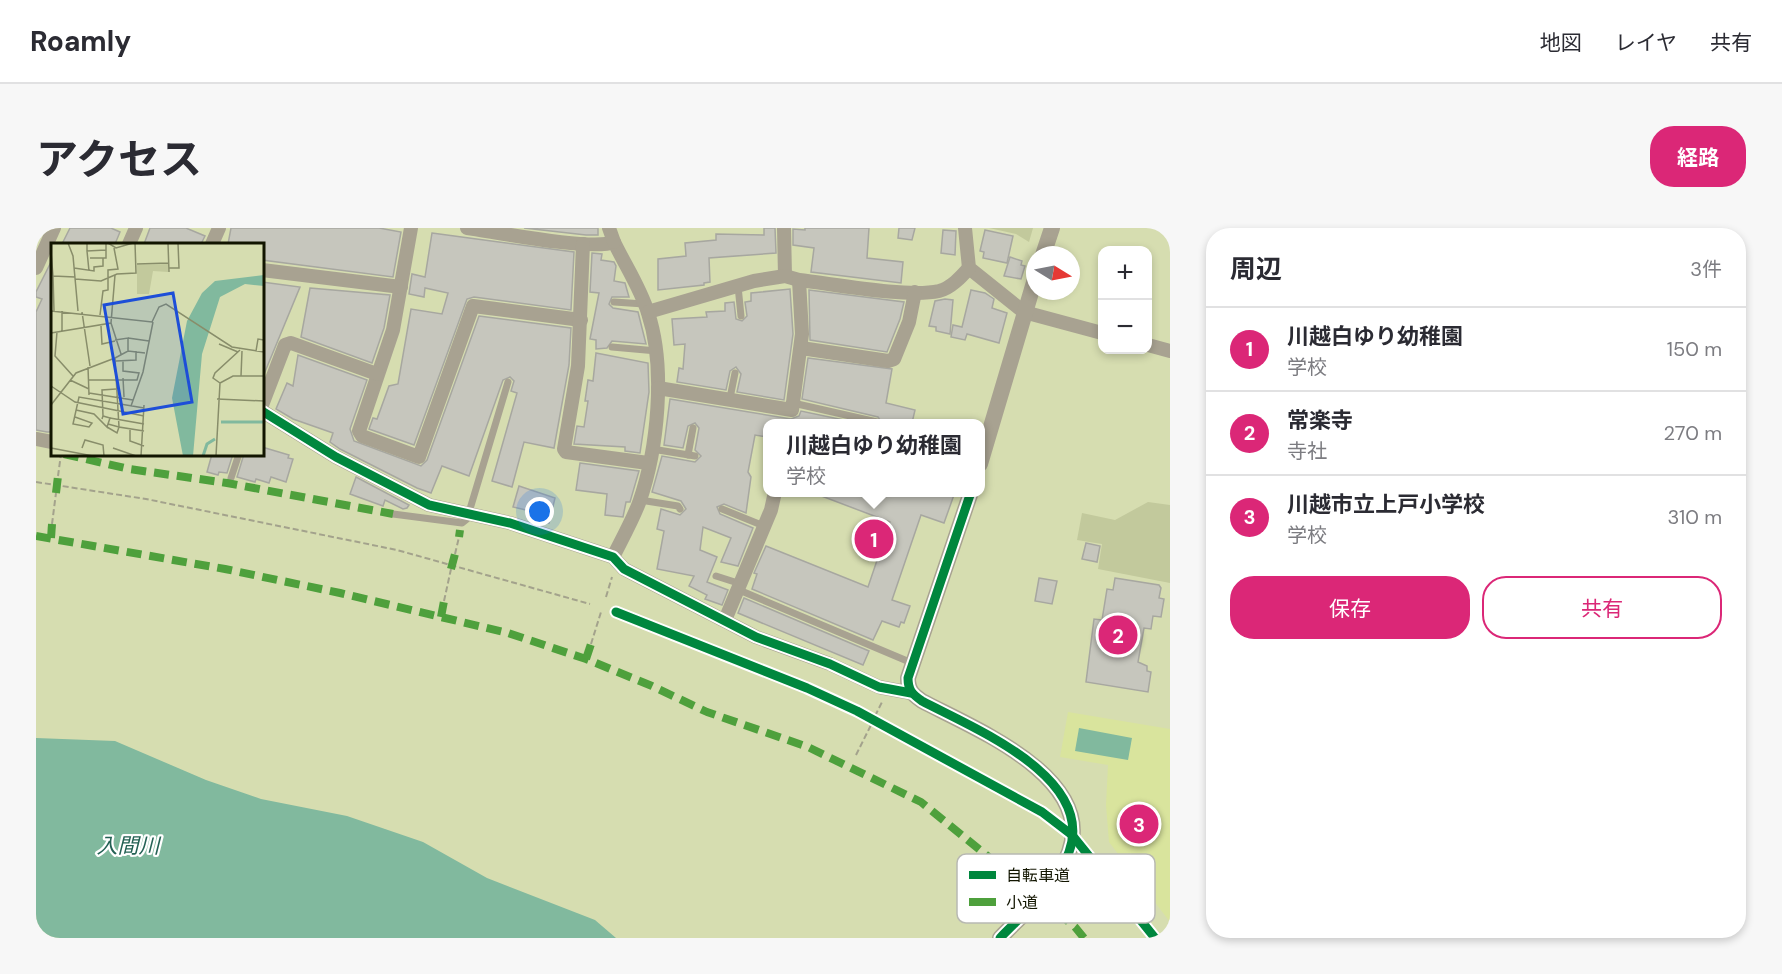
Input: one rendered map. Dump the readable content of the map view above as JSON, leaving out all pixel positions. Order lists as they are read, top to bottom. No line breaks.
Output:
{"water":["入間川"],"legend":["自転車道","小道"],"north":"right","page":{"header":"Roamly","nav":["地図","レイヤ","共有"],"title":"アクセス","buttons":["経路",["保存","共有"]],"heading":["周辺","3件"],"map_buttons":["+","−"],"list":[{"mark":"1","name":"川越白ゆり幼稚園","note":"学校","value":"150 m"},{"mark":"2","name":"常楽寺","note":"寺社","value":"270 m"},{"mark":"3","name":"川越市立上戸小学校","note":"学校","value":"310 m"}],"popup":["川越白ゆり幼稚園","学校"],"pins":["1","2","3"]}}
